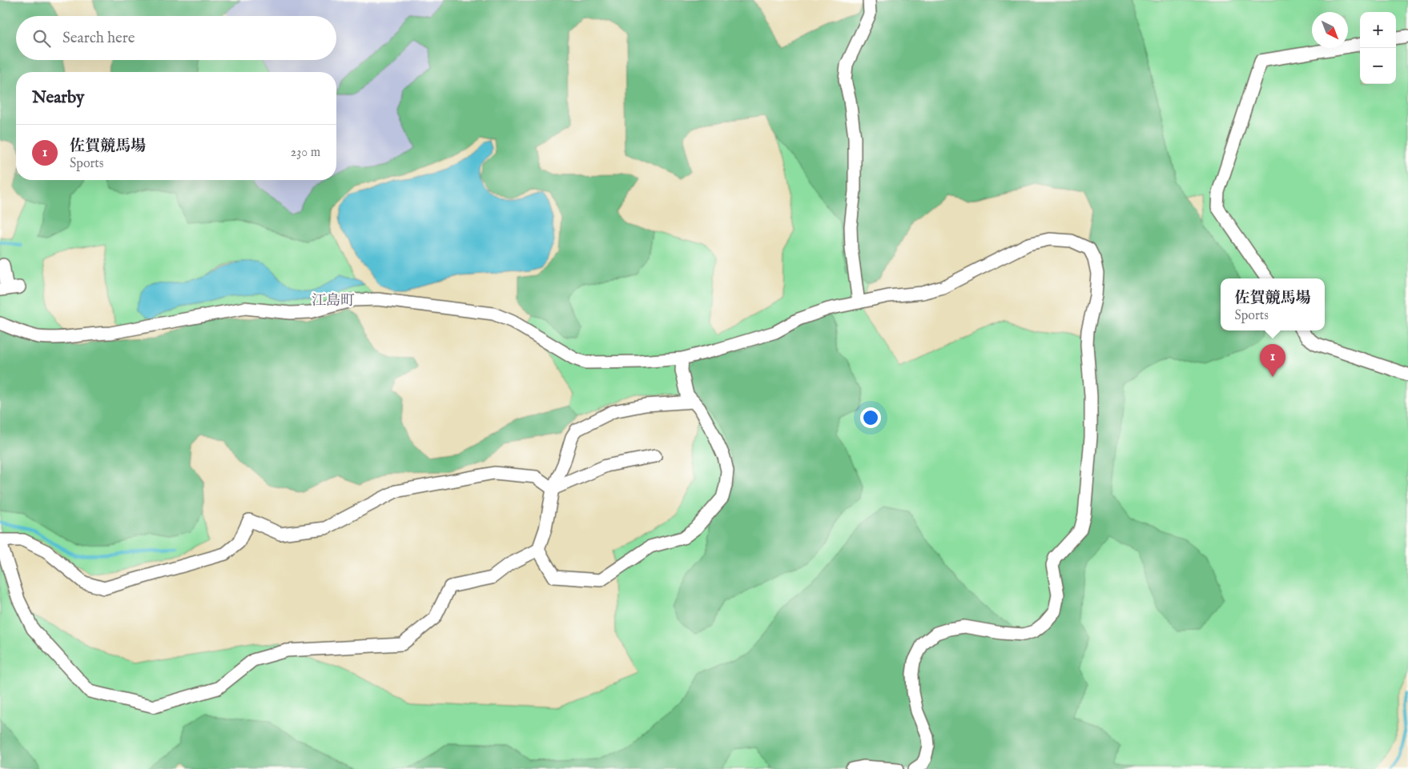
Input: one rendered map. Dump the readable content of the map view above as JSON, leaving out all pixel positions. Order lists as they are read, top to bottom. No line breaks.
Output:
{"districts":["江島町"],"north":"bottom right","page":{"map_buttons":["+","−"],"search":"Search here","heading":"Nearby","list":[{"mark":"1","name":"佐賀競馬場","note":"Sports","value":"230 m"}],"popup":["佐賀競馬場","Sports"],"pins":"1"}}
